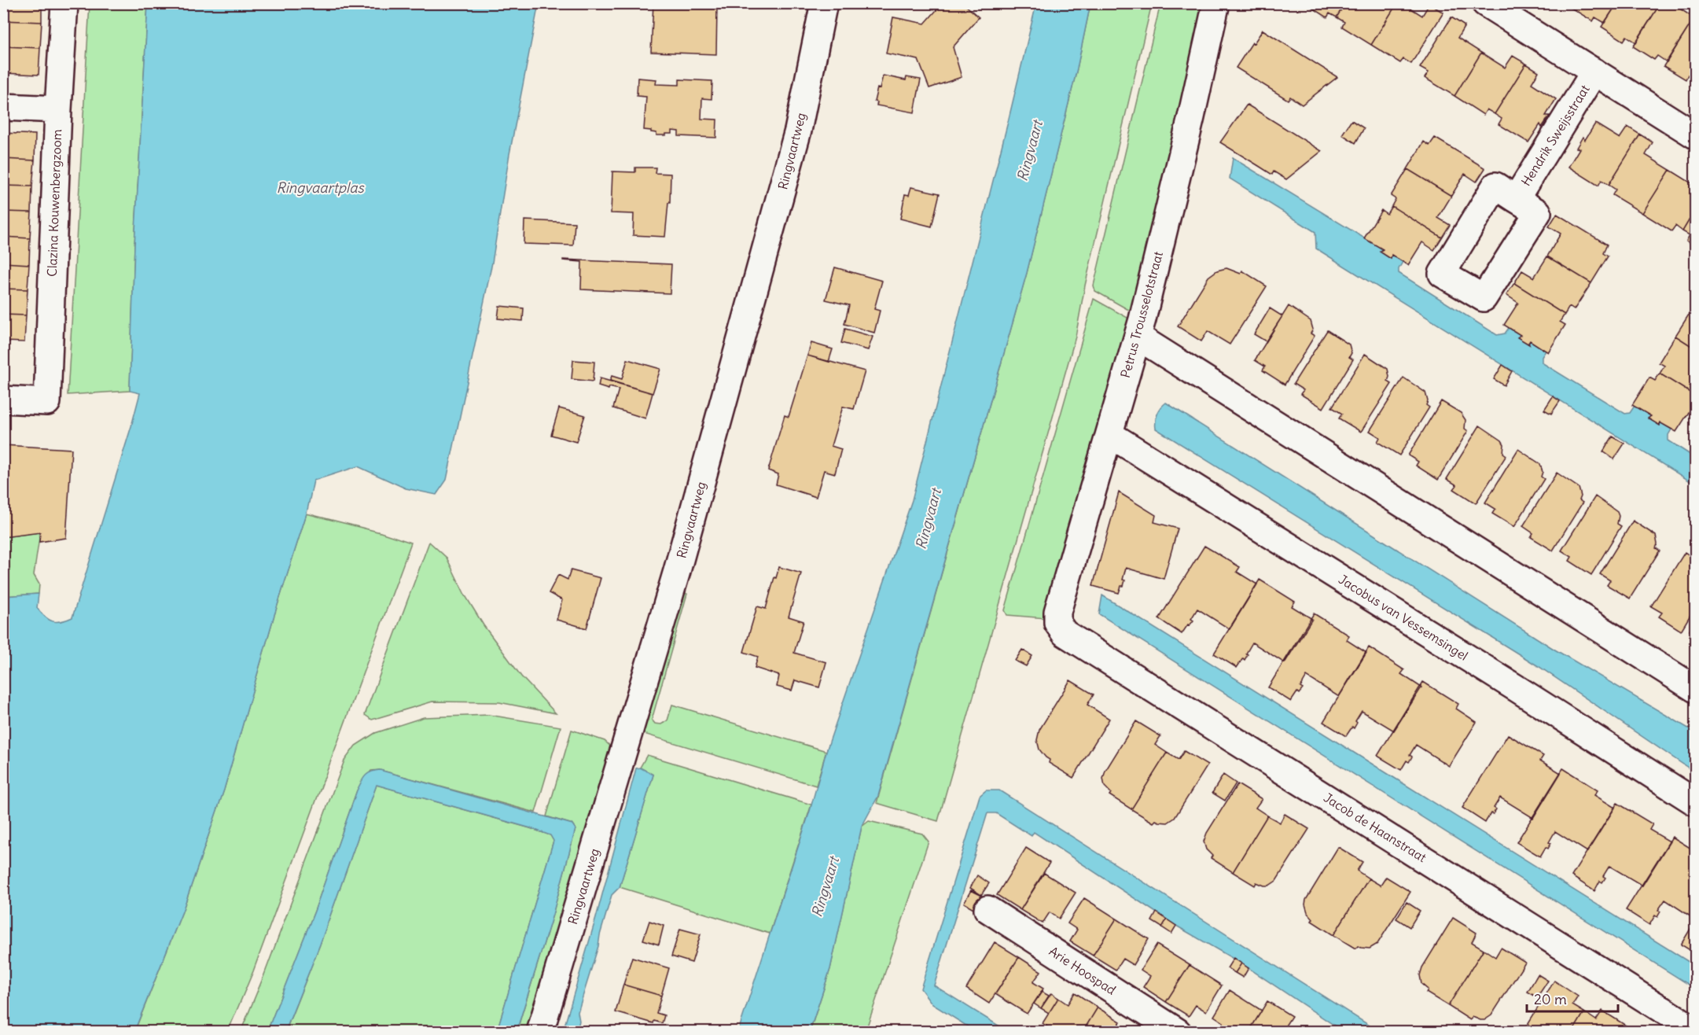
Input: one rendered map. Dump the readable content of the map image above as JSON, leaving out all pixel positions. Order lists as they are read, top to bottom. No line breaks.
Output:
{"streets":{"street":["Hendrik Sweijsstraat","Ringvaartweg","Clazina Kouwenbergzoom","Petrus Trousselotstraat","Jacobus van Vessemsingel","Jacob de Haanstraat","Arie Hoospad"]},"crossings":[["Petrus Trousselotstraat","Jacobus van Vessemsingel"],["Petrus Trousselotstraat","Jacob de Haanstraat"]],"water":["Ringvaart","Ringvaartplas"],"scale_bar":"20 m"}
